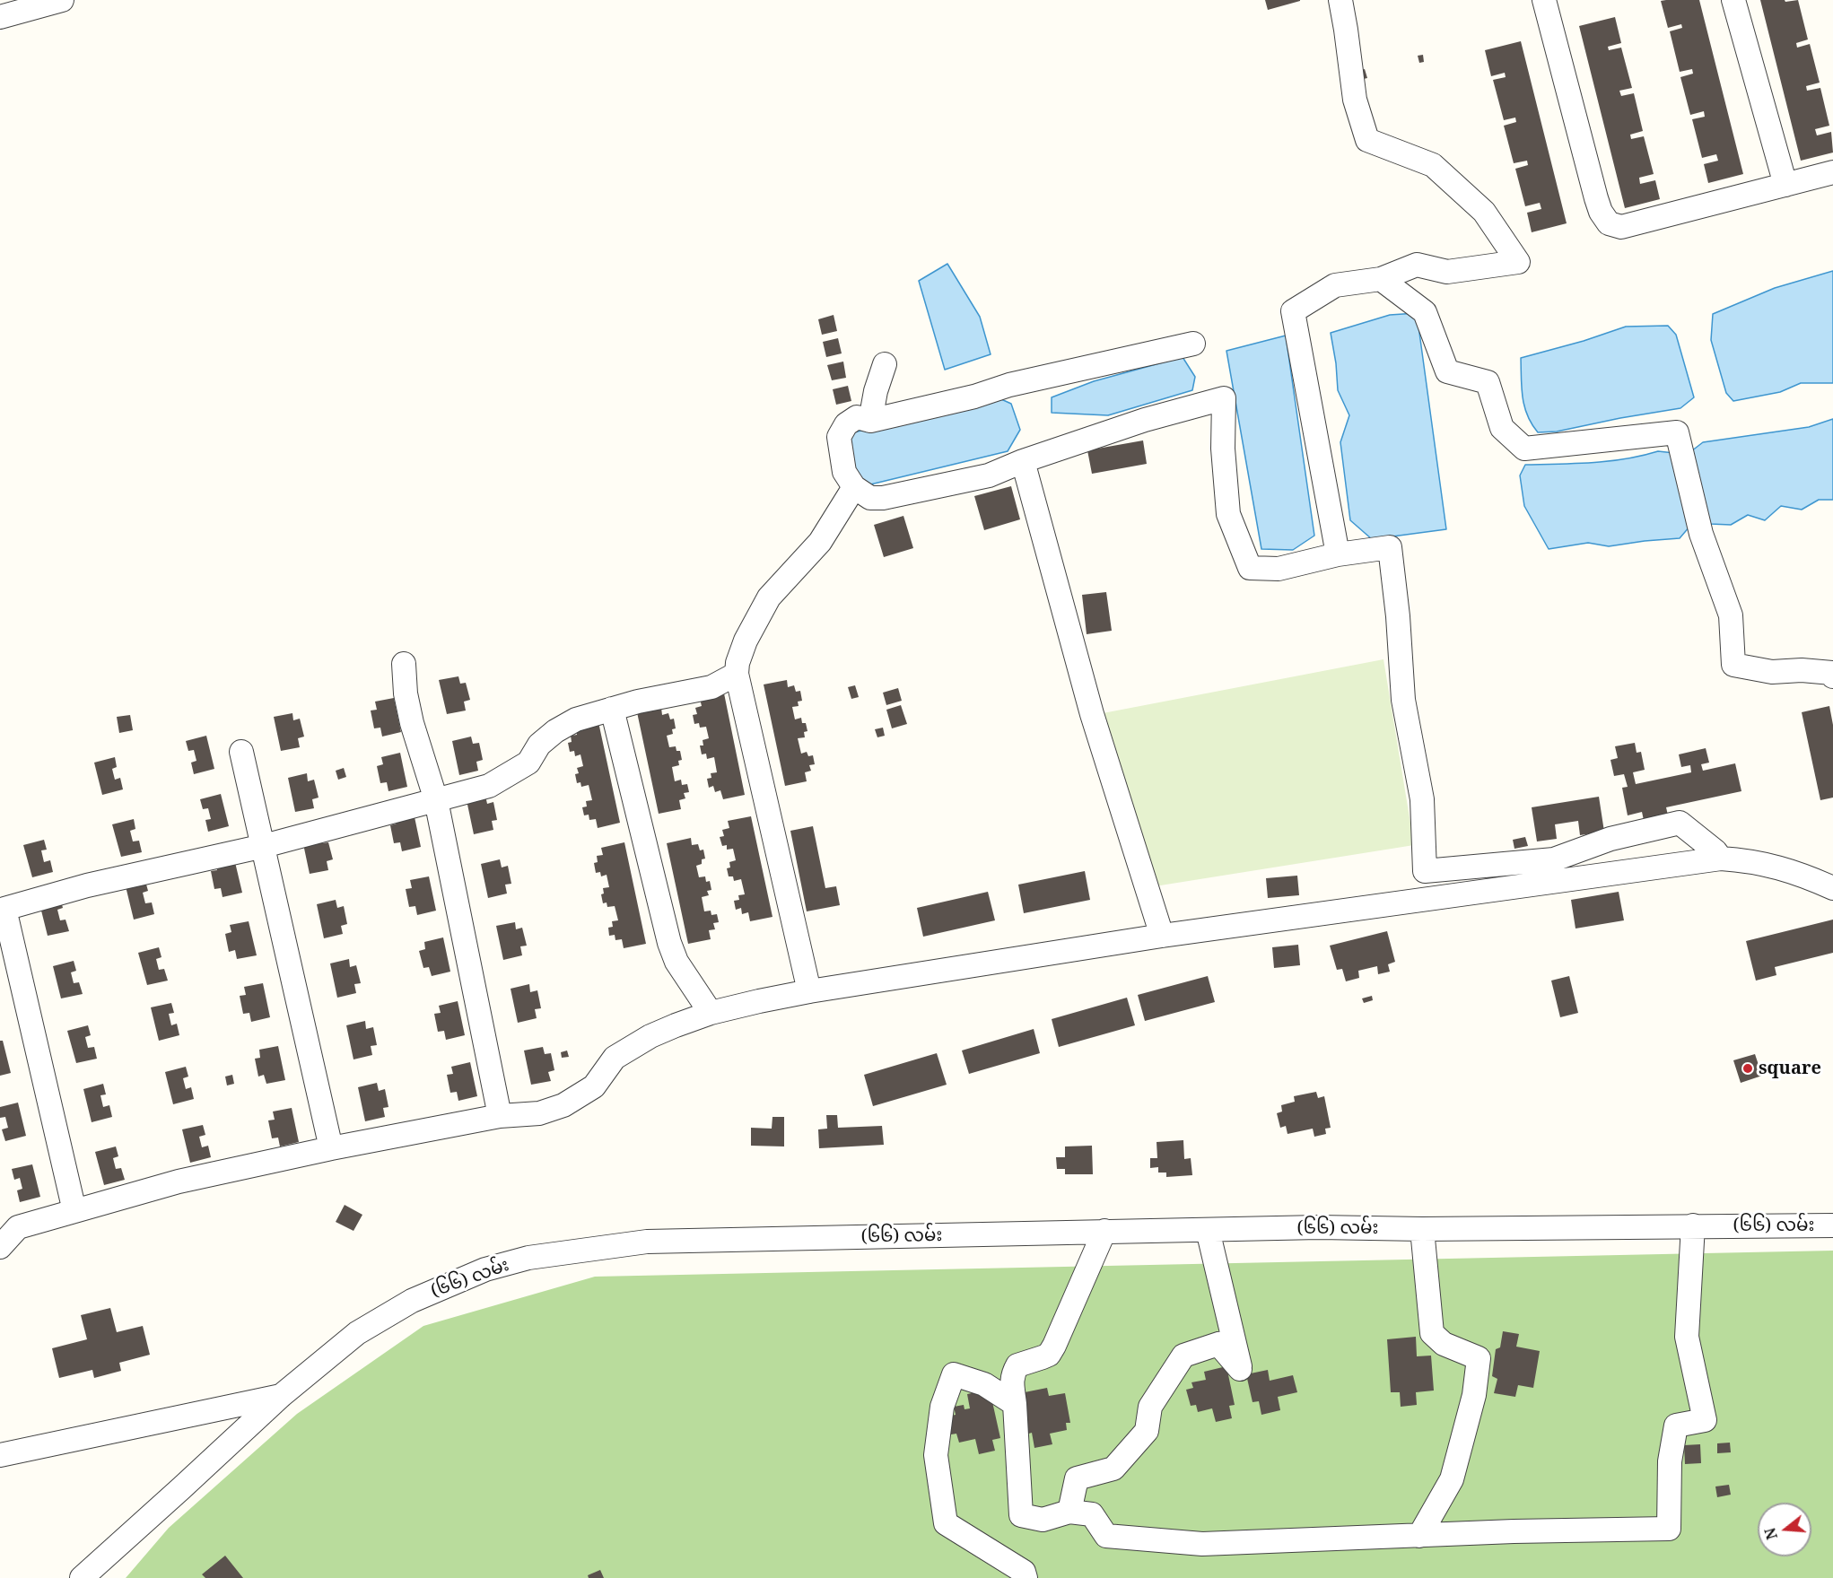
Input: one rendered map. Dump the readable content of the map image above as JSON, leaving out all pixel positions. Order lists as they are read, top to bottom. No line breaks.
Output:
{"streets":{"street":["(၆၆) လမ်း"]},"places":["square"],"north":"left"}
